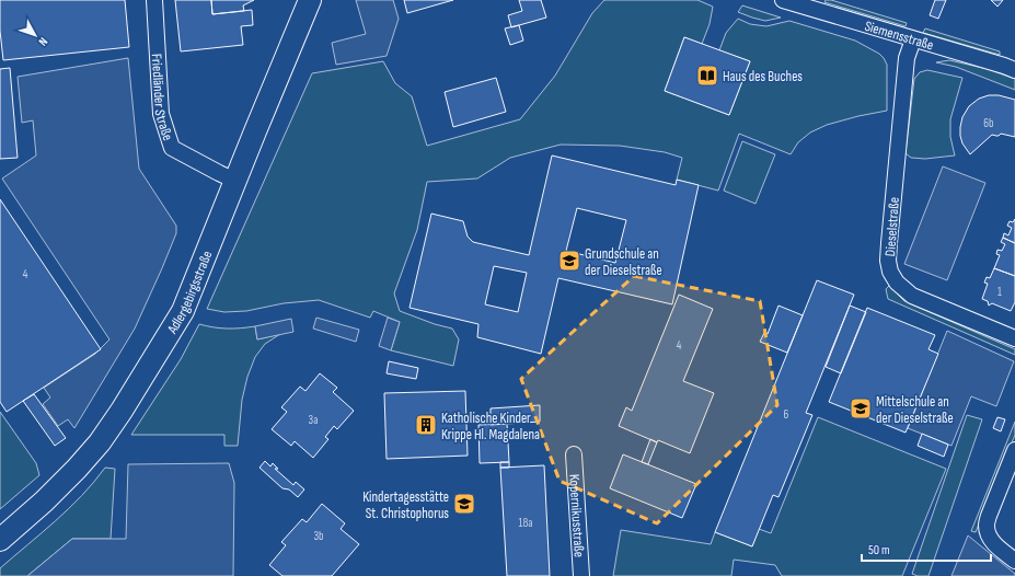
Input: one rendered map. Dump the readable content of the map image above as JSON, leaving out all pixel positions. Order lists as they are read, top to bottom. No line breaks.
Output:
{"streets":{"street":["Siemensstraße","Friedländer Straße","Dieselstraße","Adlergebirgsstraße","Kopernikusstraße"]},"crossings":[["Siemensstraße","Dieselstraße"],["Friedländer Straße","Adlergebirgsstraße"]],"places":{"library":["Haus des Buches"],"school or university":["Grundschule an der Dieselstraße","Mittelschule an der Dieselstraße","Kindertagesstätte St. Christophorus"],"building":["Katholische Kinder Krippe Hl. Magdalena"]},"house_numbers":["6b","4","1","4","6","3a","18a","3b"],"scale_bar":"50 m","north":"bottom right"}
